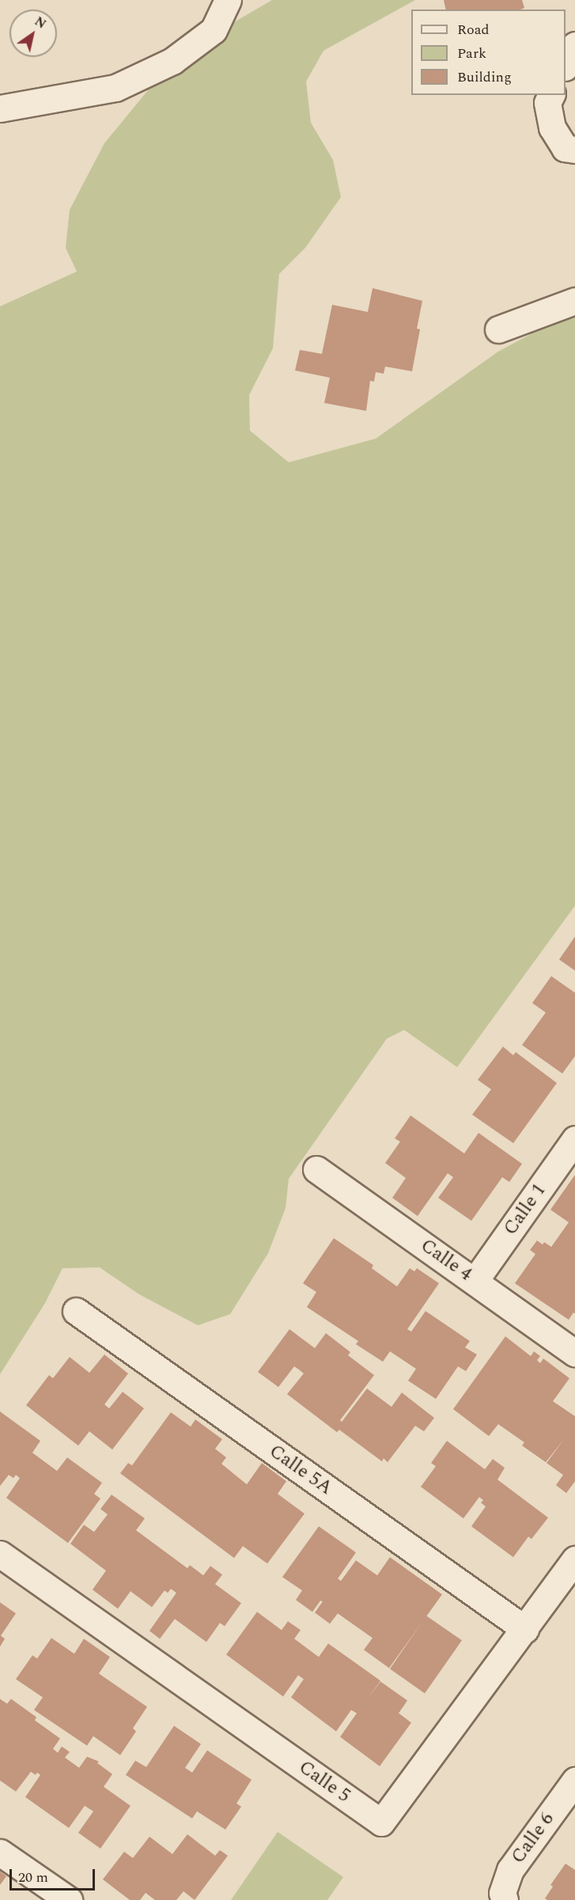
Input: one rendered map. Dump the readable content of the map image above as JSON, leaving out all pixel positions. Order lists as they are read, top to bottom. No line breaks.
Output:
{"streets":{"street":["Calle 1","Calle 4","Calle 5A","Calle 5","Calle 6"]},"crossings":[["Calle 1","Calle 4"],["Calle 5A","Calle 5"]],"legend":["Road","Park","Building"],"scale_bar":"20 m","north":"top right"}
